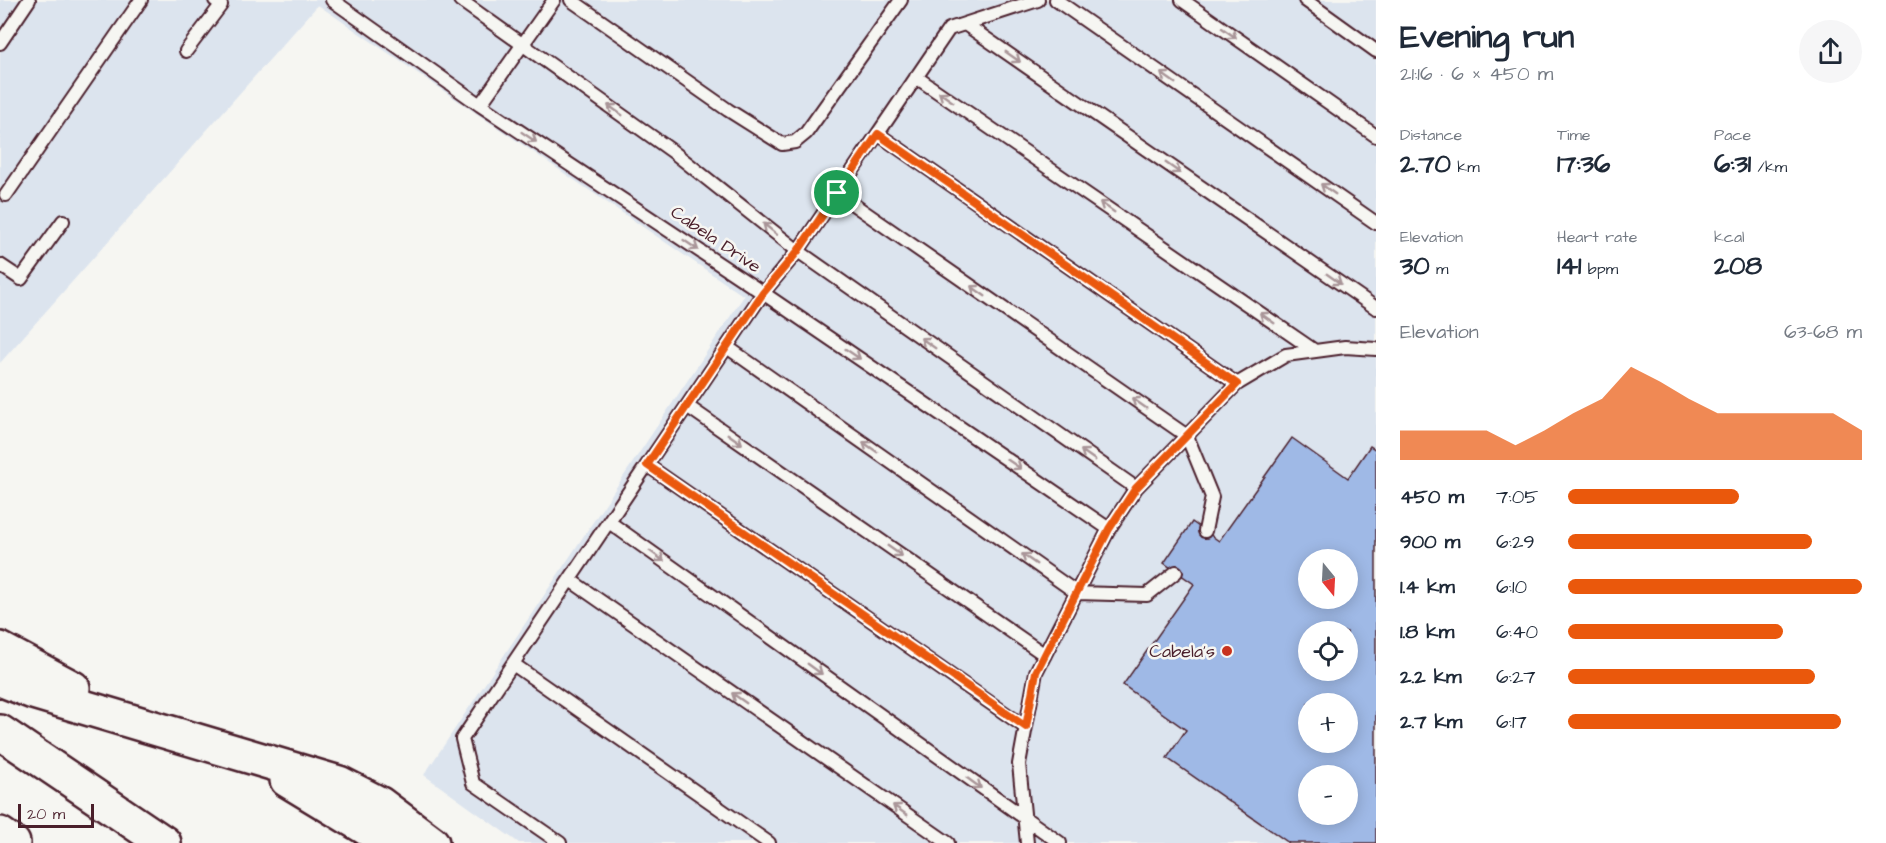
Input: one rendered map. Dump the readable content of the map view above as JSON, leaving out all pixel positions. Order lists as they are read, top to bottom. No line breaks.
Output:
{"streets":{"lane":["Cabela Drive"]},"places":["Cabela's"],"scale_bar":"20 m","north":"bottom","page":{"heading":["Evening run","21:16 · 6 × 450 m"],"stats":[["Distance","2.70 km"],["Time","17:36"],["Pace","6:31 /km"],["Elevation","30 m"],["Heart rate","141 bpm"],["kcal","208"]],"chart":["Elevation","63–68 m"],"list":[{"name":"450 m","note":"7:05"},{"name":"900 m","note":"6:29"},{"name":"1.4 km","note":"6:10"},{"name":"1.8 km","note":"6:40"},{"name":"2.2 km","note":"6:27"},{"name":"2.7 km","note":"6:17"}],"map_buttons":["+","−"],"scale":"20 m"}}
